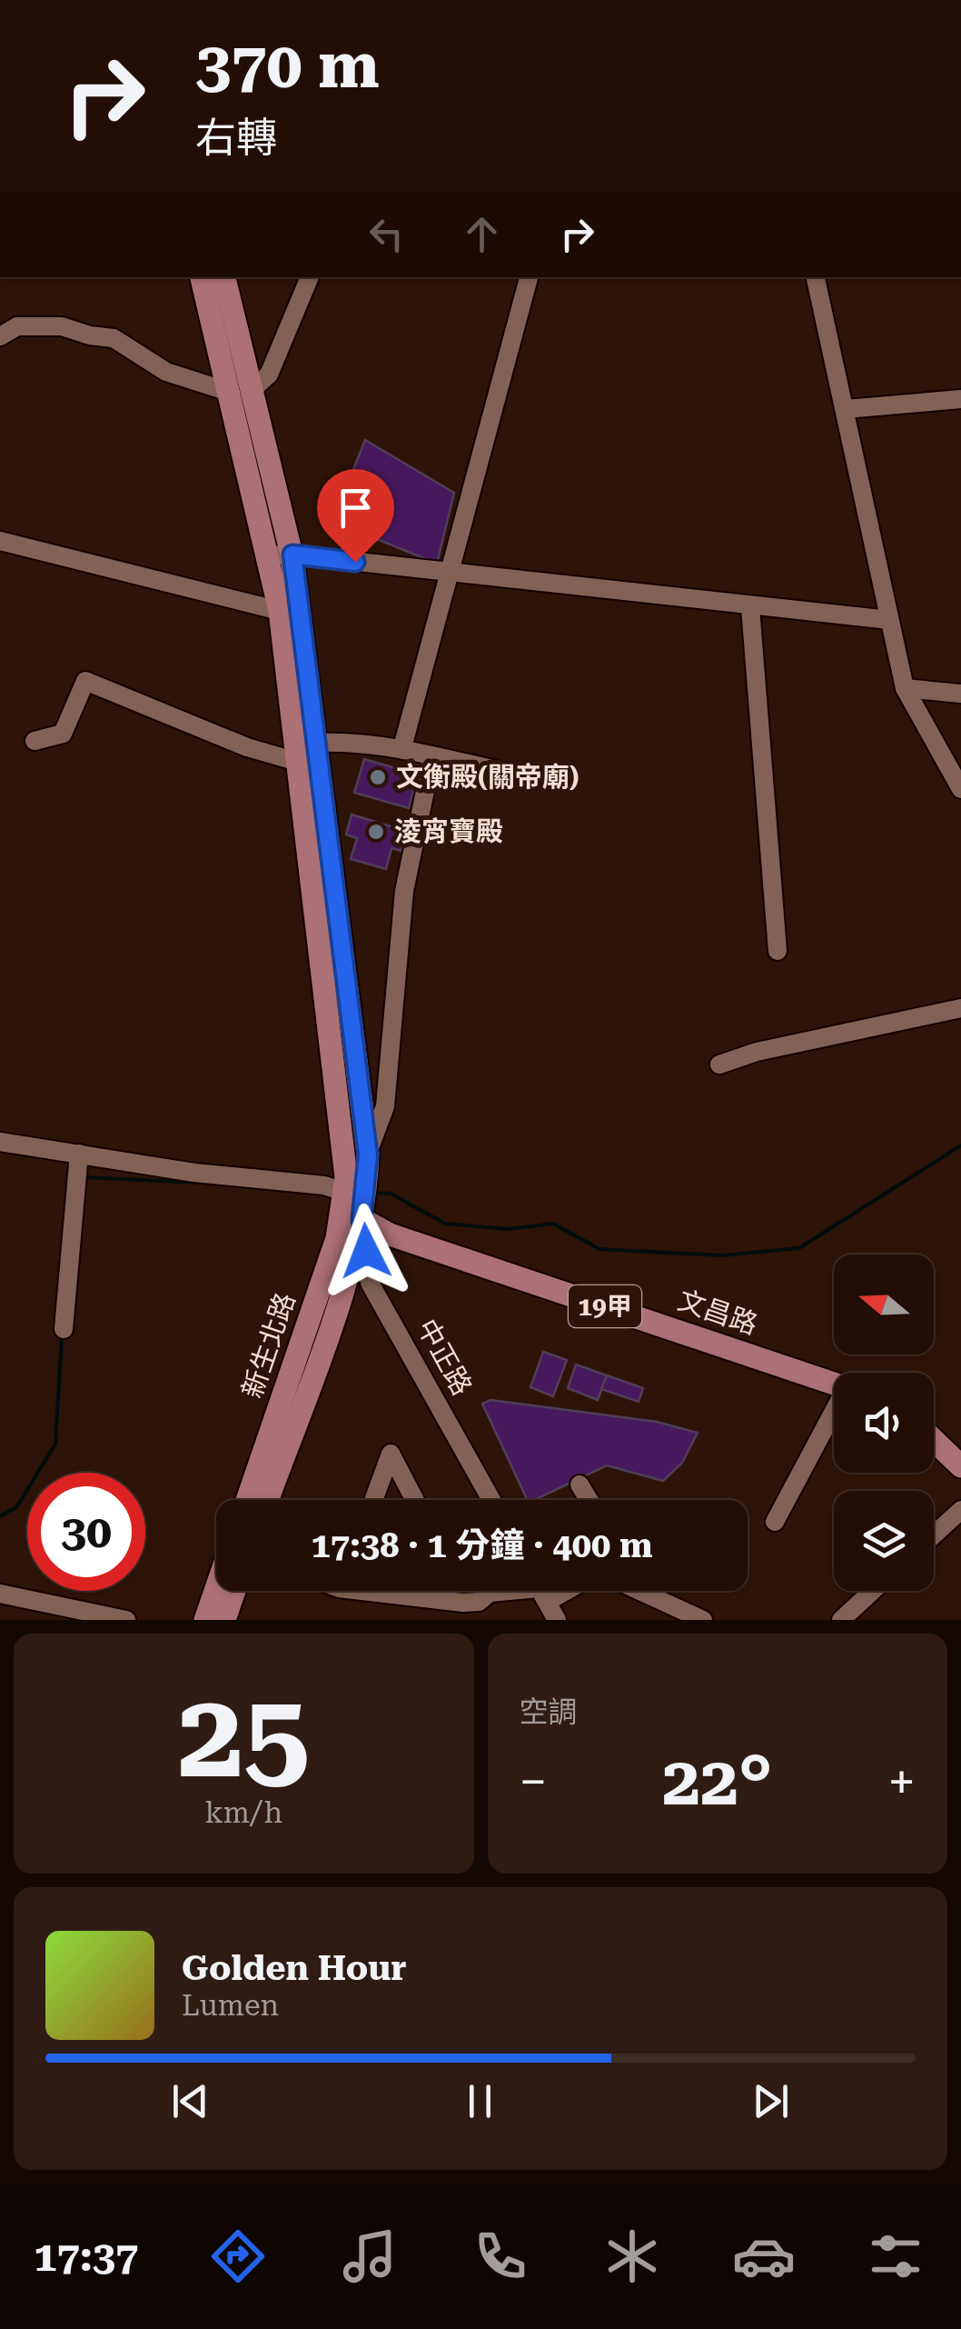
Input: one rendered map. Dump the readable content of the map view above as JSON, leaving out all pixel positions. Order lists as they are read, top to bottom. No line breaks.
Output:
{"streets":{"main road":["19甲","文昌路","新生北路"],"street":["中正路"]},"crossings":[["文昌路","新生北路"],["文昌路","中正路"],["新生北路","中正路"]],"places":["文衡殿(關帝廟)","淩宵寶殿"],"north":"left","page":{"turn":["370 m","右轉"],"limit":"30","trip":"17:38 · 1 分鐘 · 400 m","tile":[["25","km/h"],"空調"],"heat":["−","22°","+"],"song":["Golden Hour","Lumen"],"tabs":"17:37"}}
